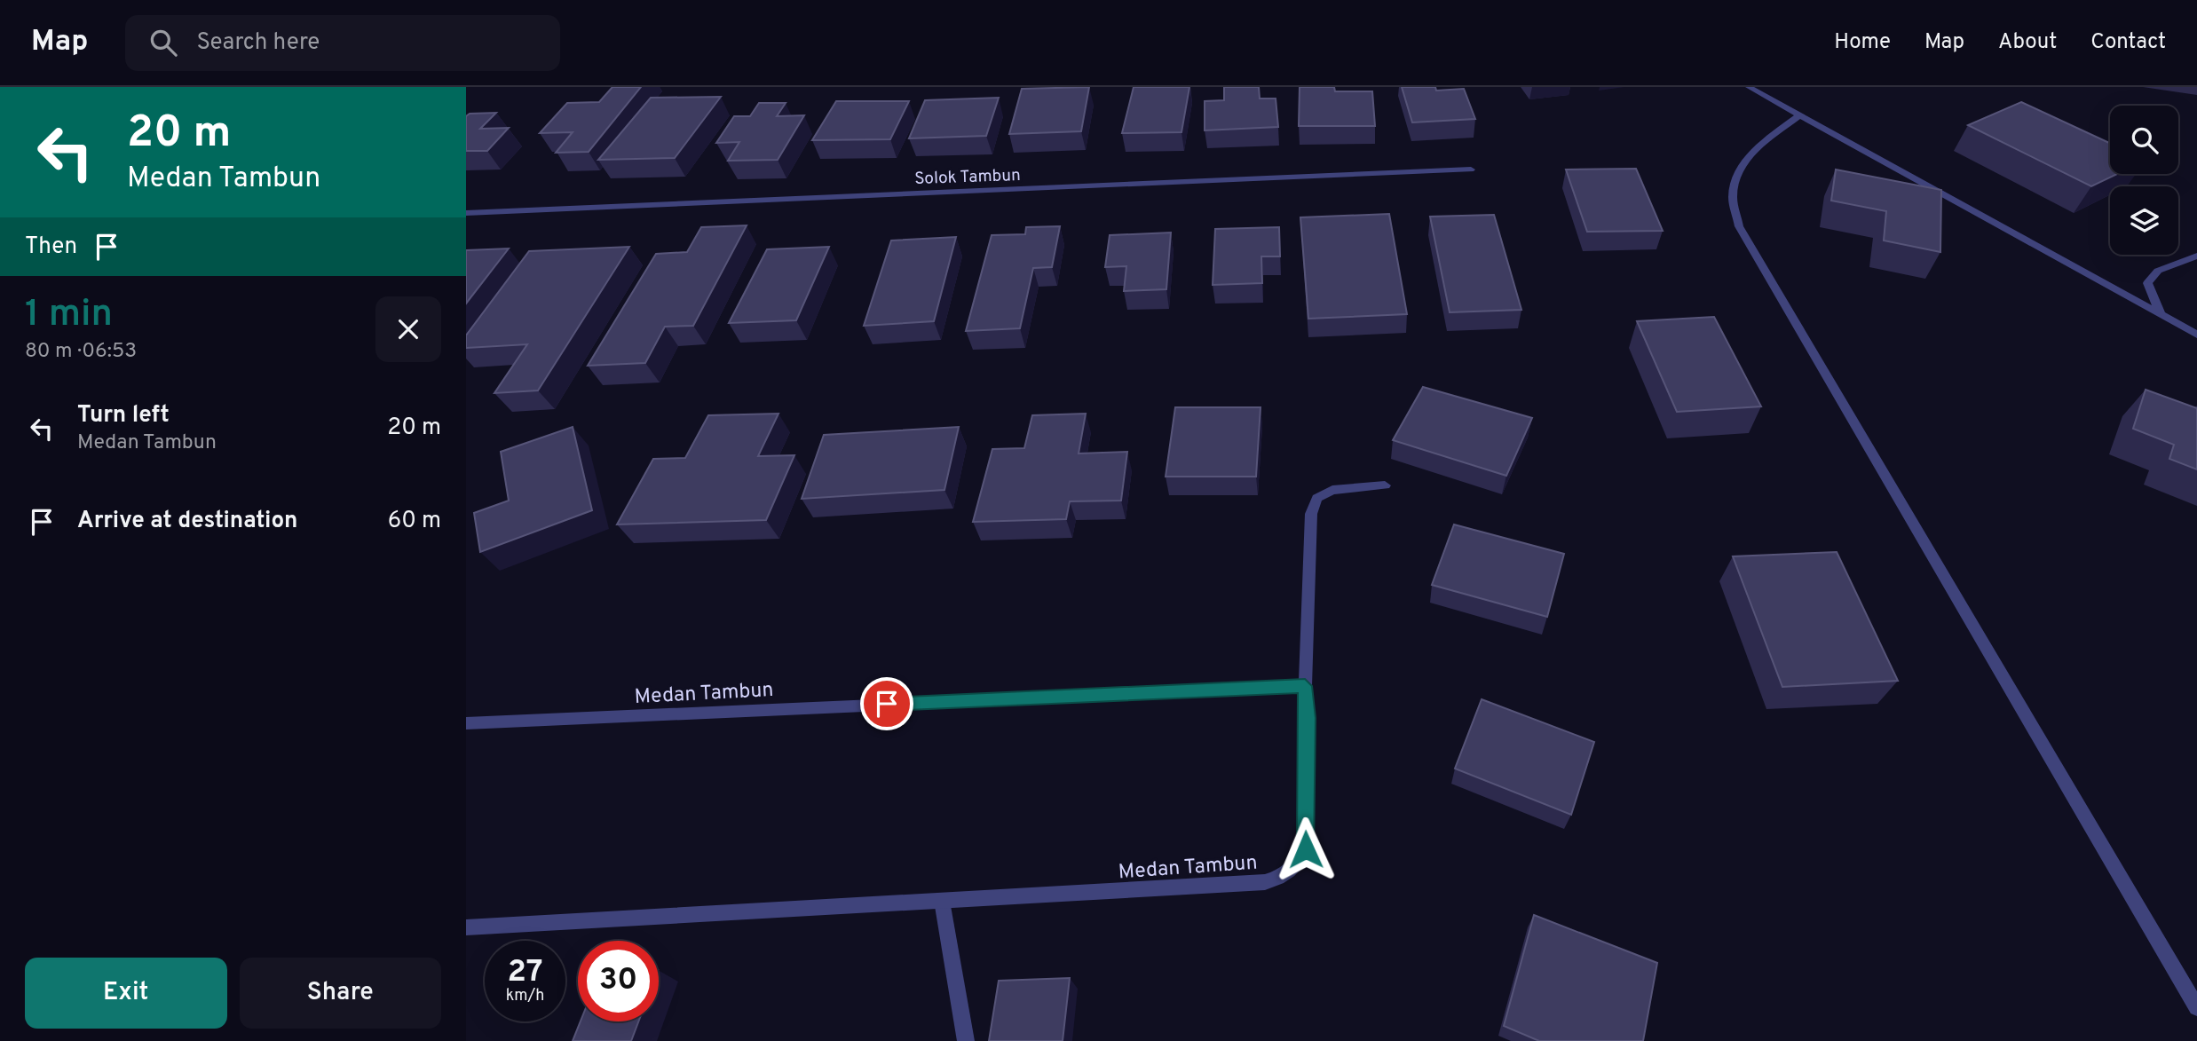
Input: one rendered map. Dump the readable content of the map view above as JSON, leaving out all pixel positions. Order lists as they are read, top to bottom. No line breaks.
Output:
{"streets":{"street":["Solok Tambun","Medan Tambun"]},"page":{"header":"Map","search":"Search here","nav":["Home","Map","About","Contact"],"turn":["20 m","Medan Tambun"],"then":"Then","heading":["1 min","80 m · 06:53"],"list":[{"name":"Turn left","note":"Medan Tambun","value":"20 m"},{"name":"Arrive at destination","value":"60 m"}],"speed":"27 km/h","limit":"30","buttons":["Exit","Share"]}}
